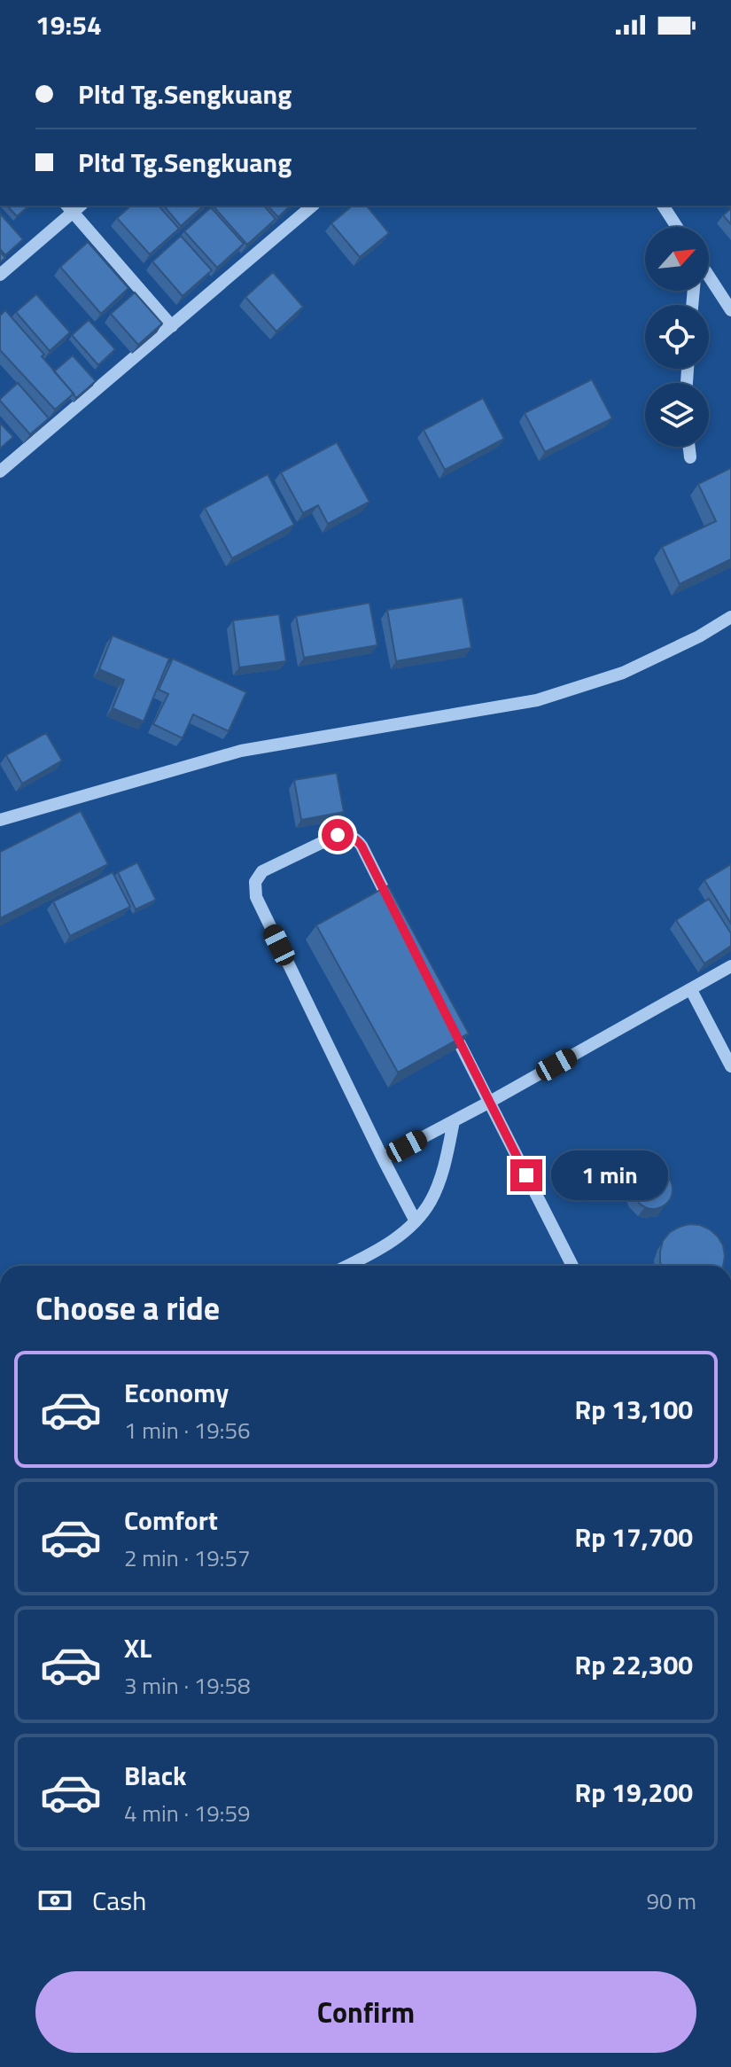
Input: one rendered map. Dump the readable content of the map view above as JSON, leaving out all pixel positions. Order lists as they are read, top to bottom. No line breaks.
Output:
{"north":"top right","page":{"status":"19:54","banner":["Pltd Tg.Sengkuang","Pltd Tg.Sengkuang"],"bubble":"1 min","heading":"Choose a ride","list":[{"name":"Economy","note":"1 min · 19:56","value":"Rp 13,100"},{"name":"Comfort","note":"2 min · 19:57","value":"Rp 17,700"},{"name":"XL","note":"3 min · 19:58","value":"Rp 22,300"},{"name":"Black","note":"4 min · 19:59","value":"Rp 19,200"}],"pay":["Cash","90 m"],"buttons":"Confirm"}}
